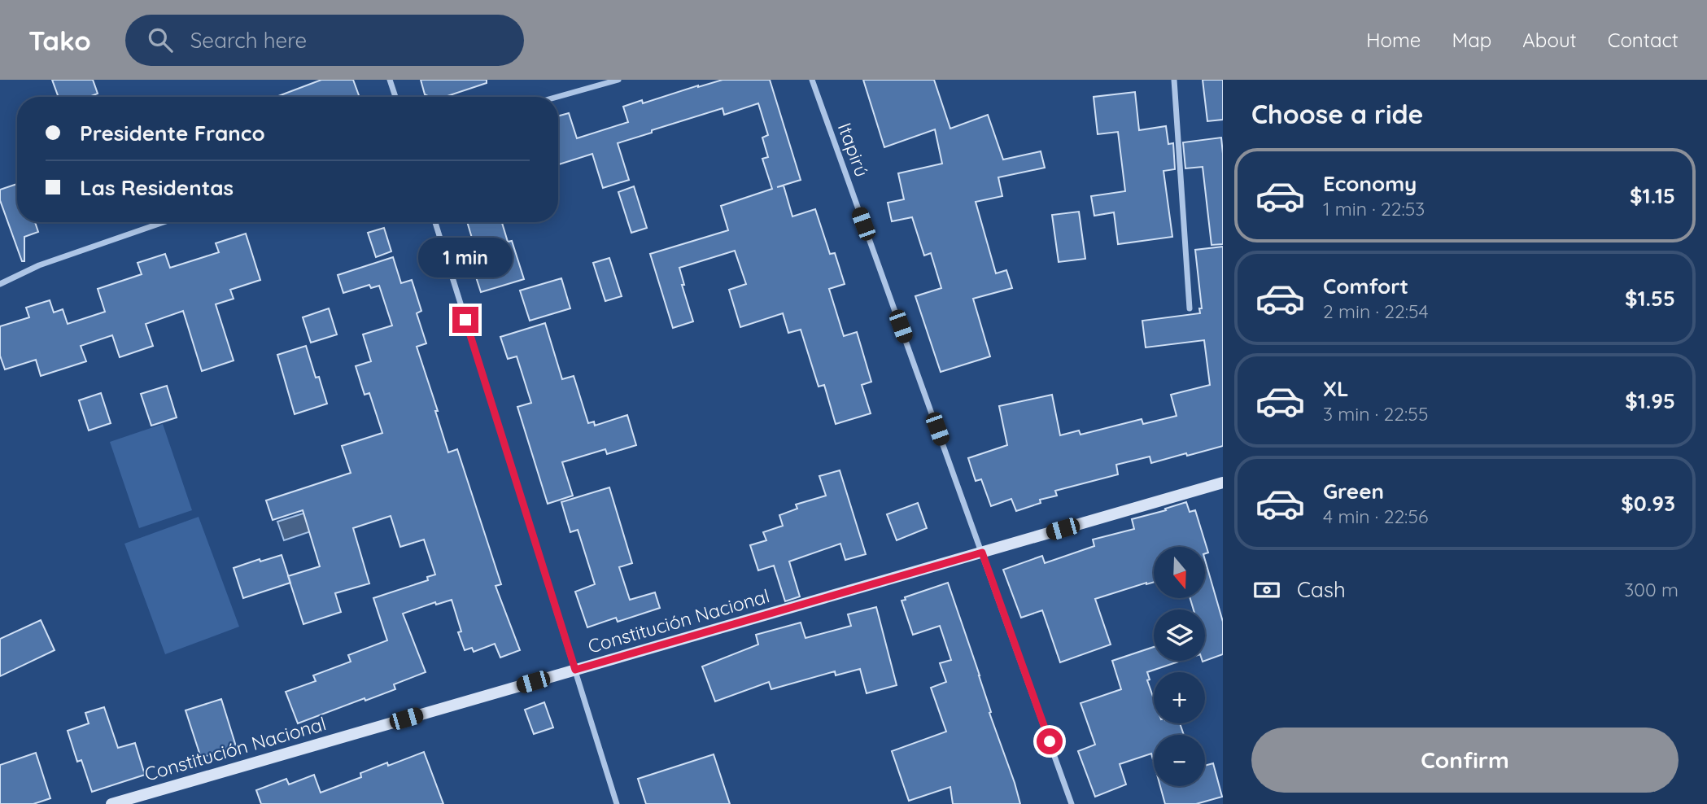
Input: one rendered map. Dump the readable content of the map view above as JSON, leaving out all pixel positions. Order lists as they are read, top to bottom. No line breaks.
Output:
{"streets":{"street":["Itapirú","Constitución Nacional"]},"crossings":[["Itapirú","Constitución Nacional"]],"north":"bottom","page":{"header":"Tako","search":"Search here","nav":["Home","Map","About","Contact"],"heading":"Choose a ride","banner":["Presidente Franco","Las Residentas"],"list":[{"name":"Economy","note":"1 min · 22:53","value":"$1.15"},{"name":"Comfort","note":"2 min · 22:54","value":"$1.55"},{"name":"XL","note":"3 min · 22:55","value":"$1.95"},{"name":"Green","note":"4 min · 22:56","value":"$0.93"}],"bubble":"1 min","map_buttons":["+","−"],"pay":["Cash","300 m"],"buttons":"Confirm"}}
